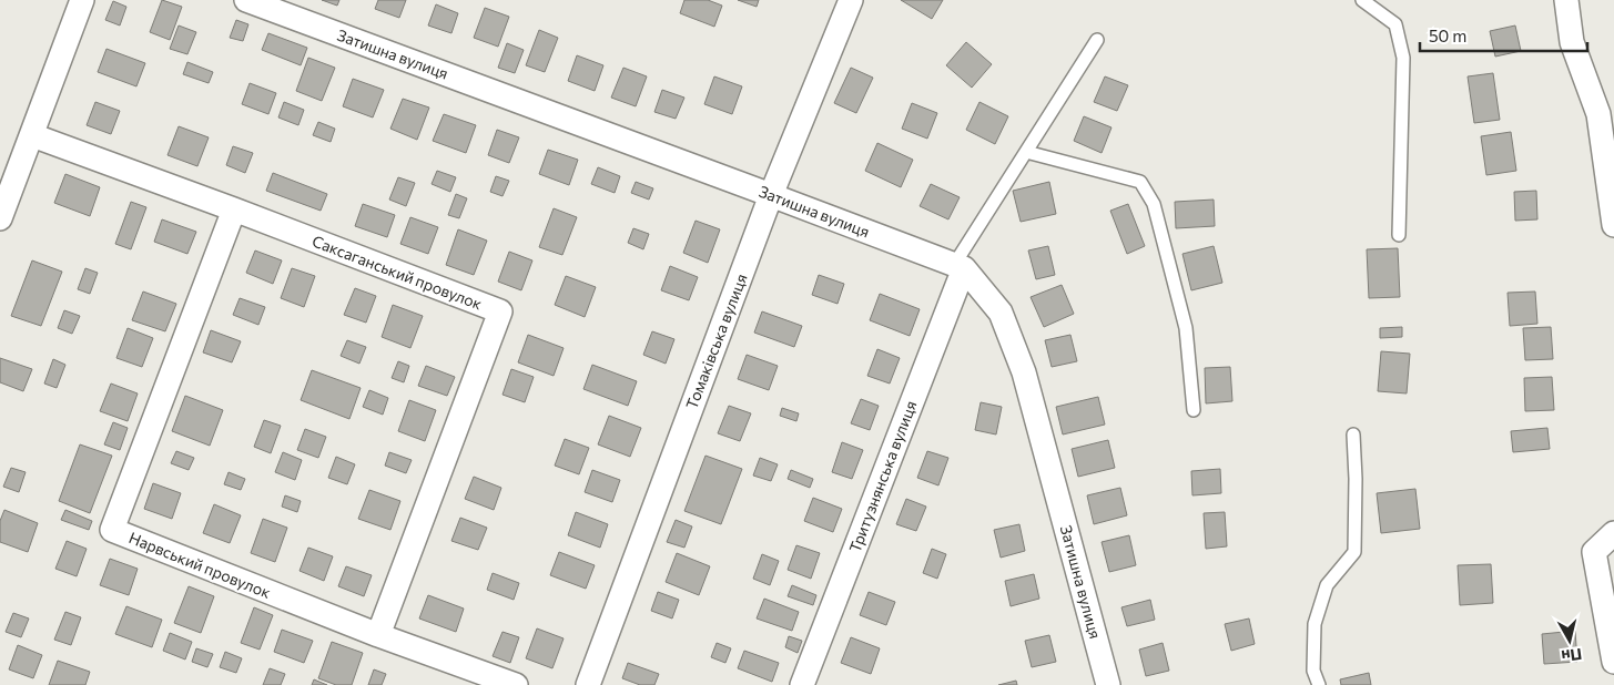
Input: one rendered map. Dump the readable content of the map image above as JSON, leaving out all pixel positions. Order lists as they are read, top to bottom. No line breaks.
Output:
{"streets":{"street":["Затишна вулиця","Саксаганський провулок","Томаківська вулиця","Тритузнянська вулиця","Нарвський провулок"]},"crossings":[["Затишна вулиця","Томаківська вулиця"],["Затишна вулиця","Тритузнянська вулиця"],["Саксаганський провулок","Нарвський провулок"]],"scale_bar":"50 m","north":"bottom"}
